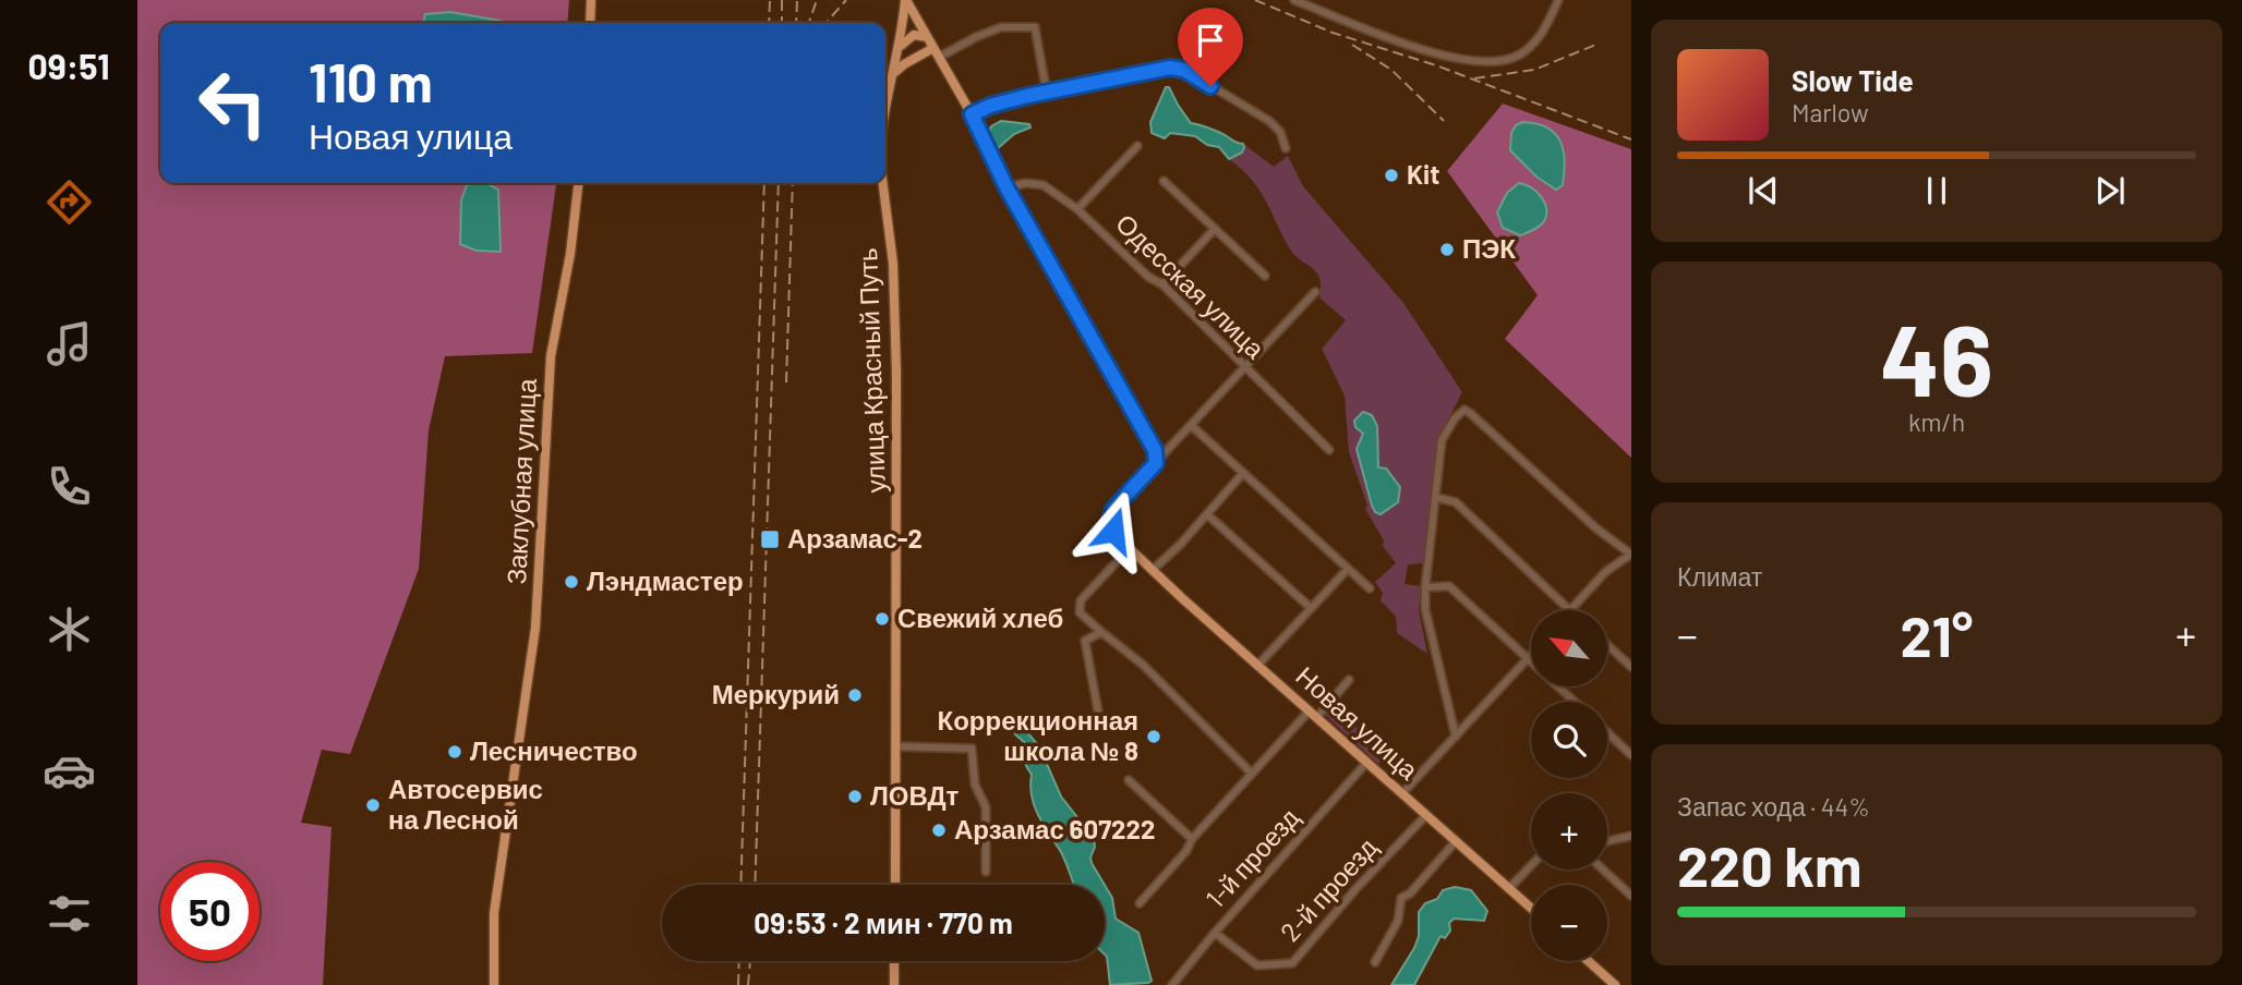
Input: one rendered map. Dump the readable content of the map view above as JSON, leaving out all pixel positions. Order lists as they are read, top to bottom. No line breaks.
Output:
{"streets":{"main road":["улица Красный Путь","Заклубная улица","Новая улица"],"street":["Одесская улица","1-й проезд","2-й проезд"]},"crossings":[["Новая улица","1-й проезд"],["Новая улица","2-й проезд"],["1-й проезд","2-й проезд"]],"places":{"other":["Kit","ПЭК","Лэндмастер","Свежий хлеб","Меркурий","Коррекционная школа № 8","Лесничество","ЛОВДт","Автосервис на Лесной","Арзамас 607222"],"transit":["Арзамас-2"]},"north":"top left","page":{"tabs":"09:51","turn":["110 m","Новая улица"],"song":["Slow Tide","Marlow"],"tile":[["46","km/h"],"Климат",["Запас хода · 44%","220 km"]],"heat":["−","21°","+"],"map_buttons":["+","−"],"limit":"50","trip":"09:53 · 2 мин · 770 m"}}
